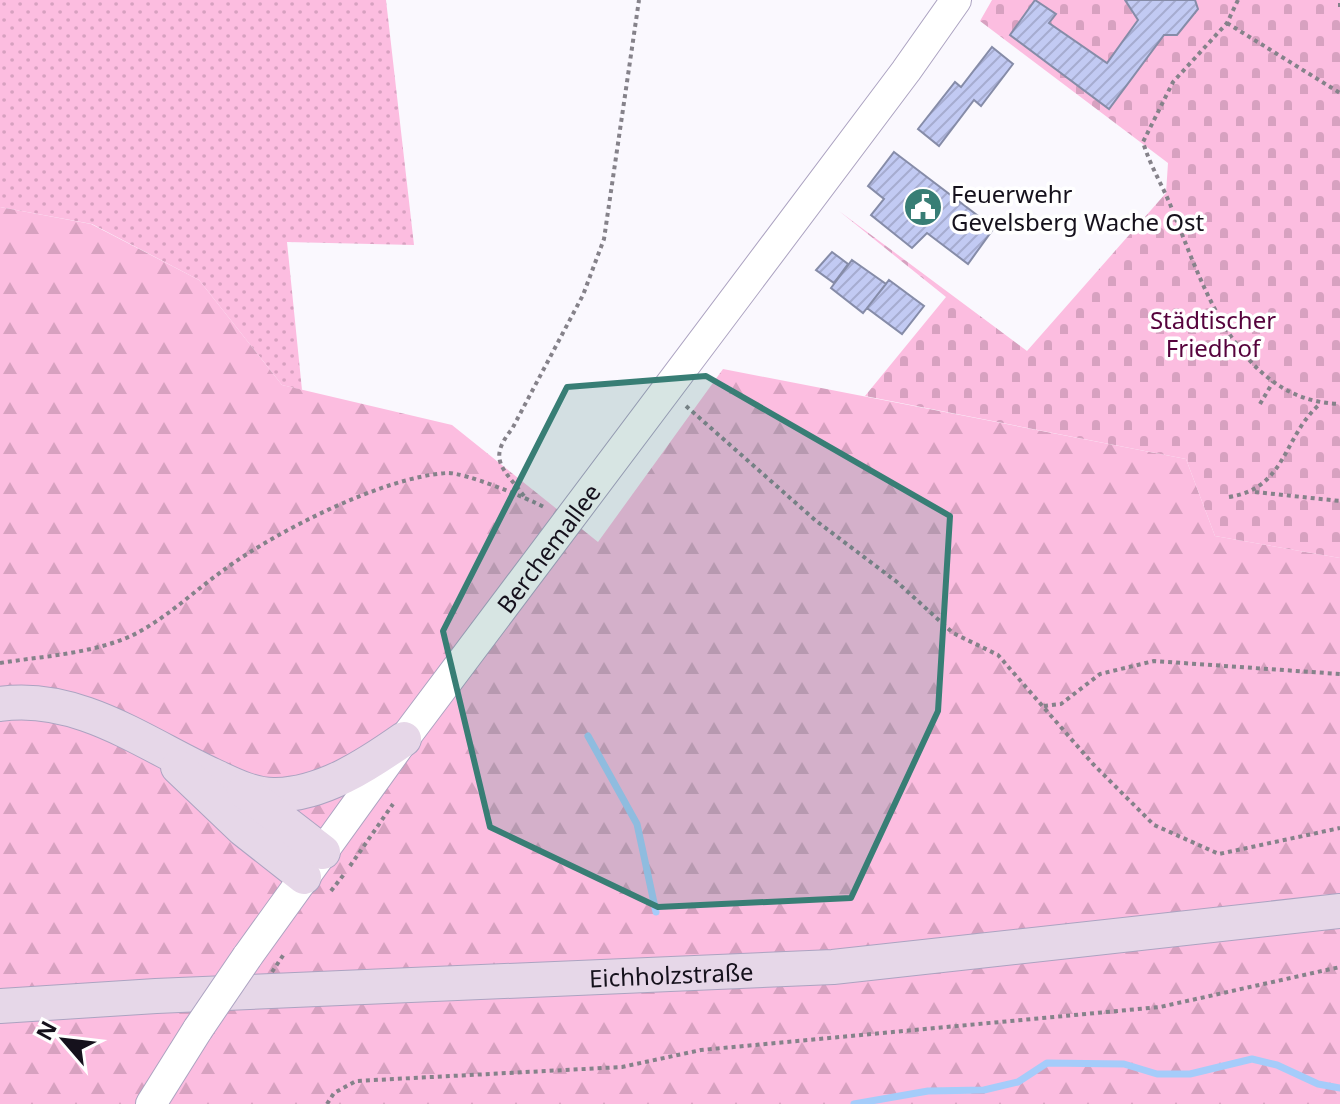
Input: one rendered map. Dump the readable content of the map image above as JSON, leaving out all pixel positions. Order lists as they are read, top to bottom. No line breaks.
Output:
{"streets":{"main road":["Eichholzstraße"],"street":["Berchemallee"]},"parks":["Städtischer Friedhof"],"places":{"public building":["Feuerwehr Gevelsberg Wache Ost"]},"north":"top left"}
